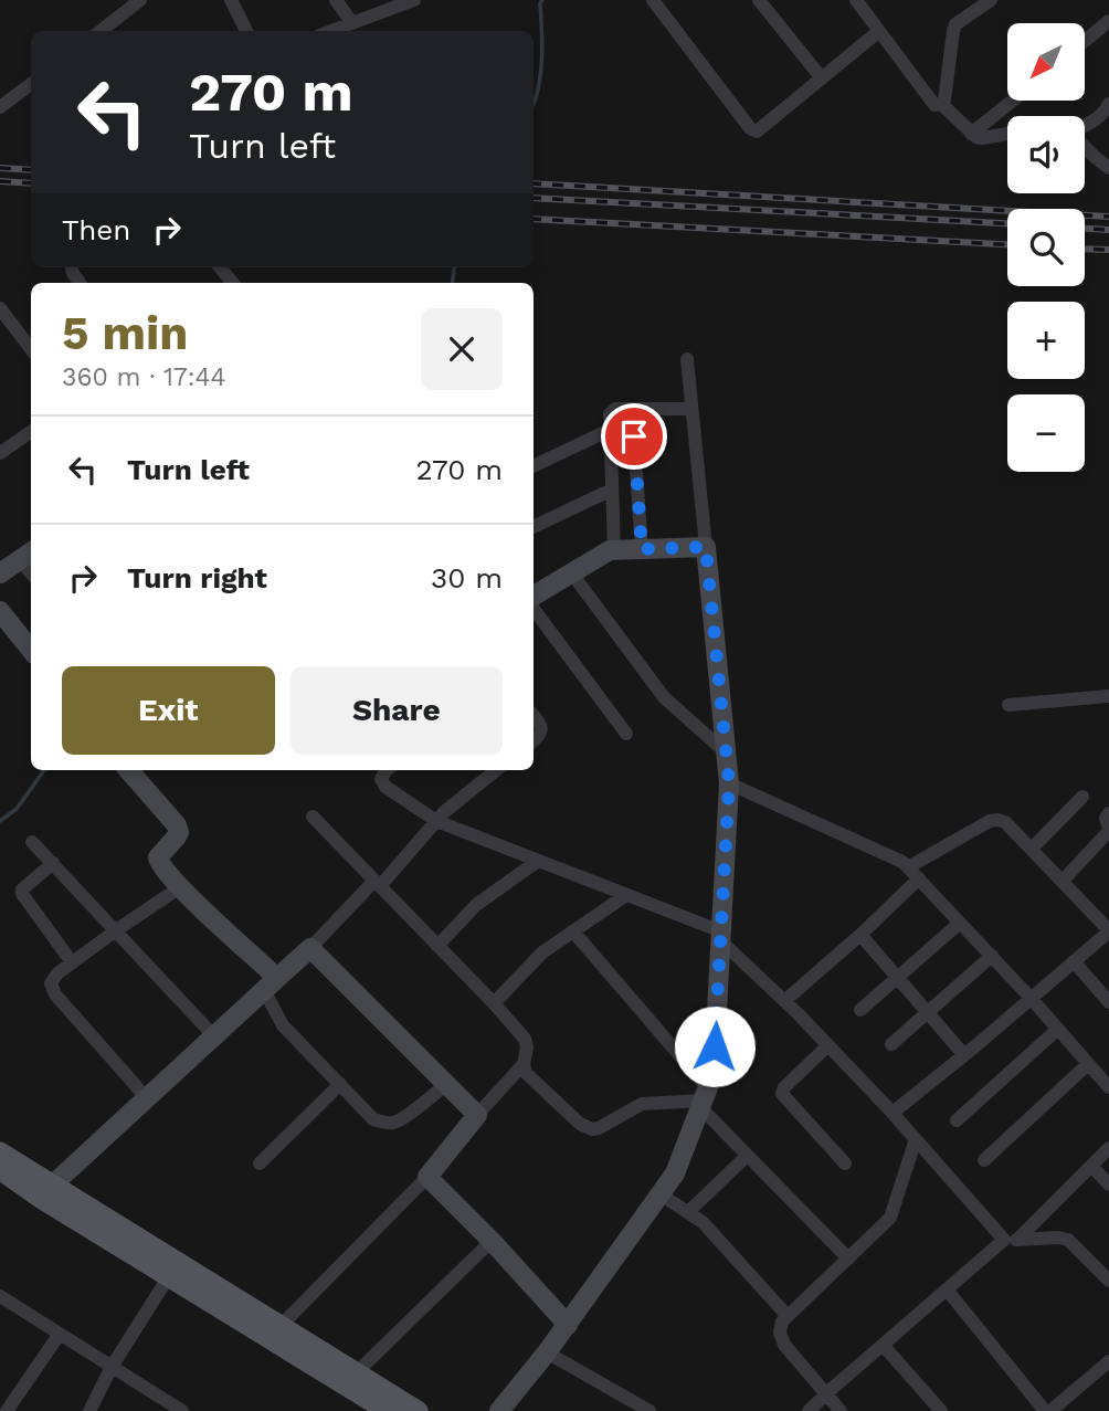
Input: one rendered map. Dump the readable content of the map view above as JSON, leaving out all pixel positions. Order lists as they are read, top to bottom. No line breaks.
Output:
{"north":"bottom left","page":{"map_buttons":["+","−"],"turn":["270 m","Turn left"],"then":"Then","heading":["5 min","360 m · 17:44"],"list":[{"name":"Turn left","value":"270 m"},{"name":"Turn right","value":"30 m"}],"buttons":["Exit","Share"]}}
